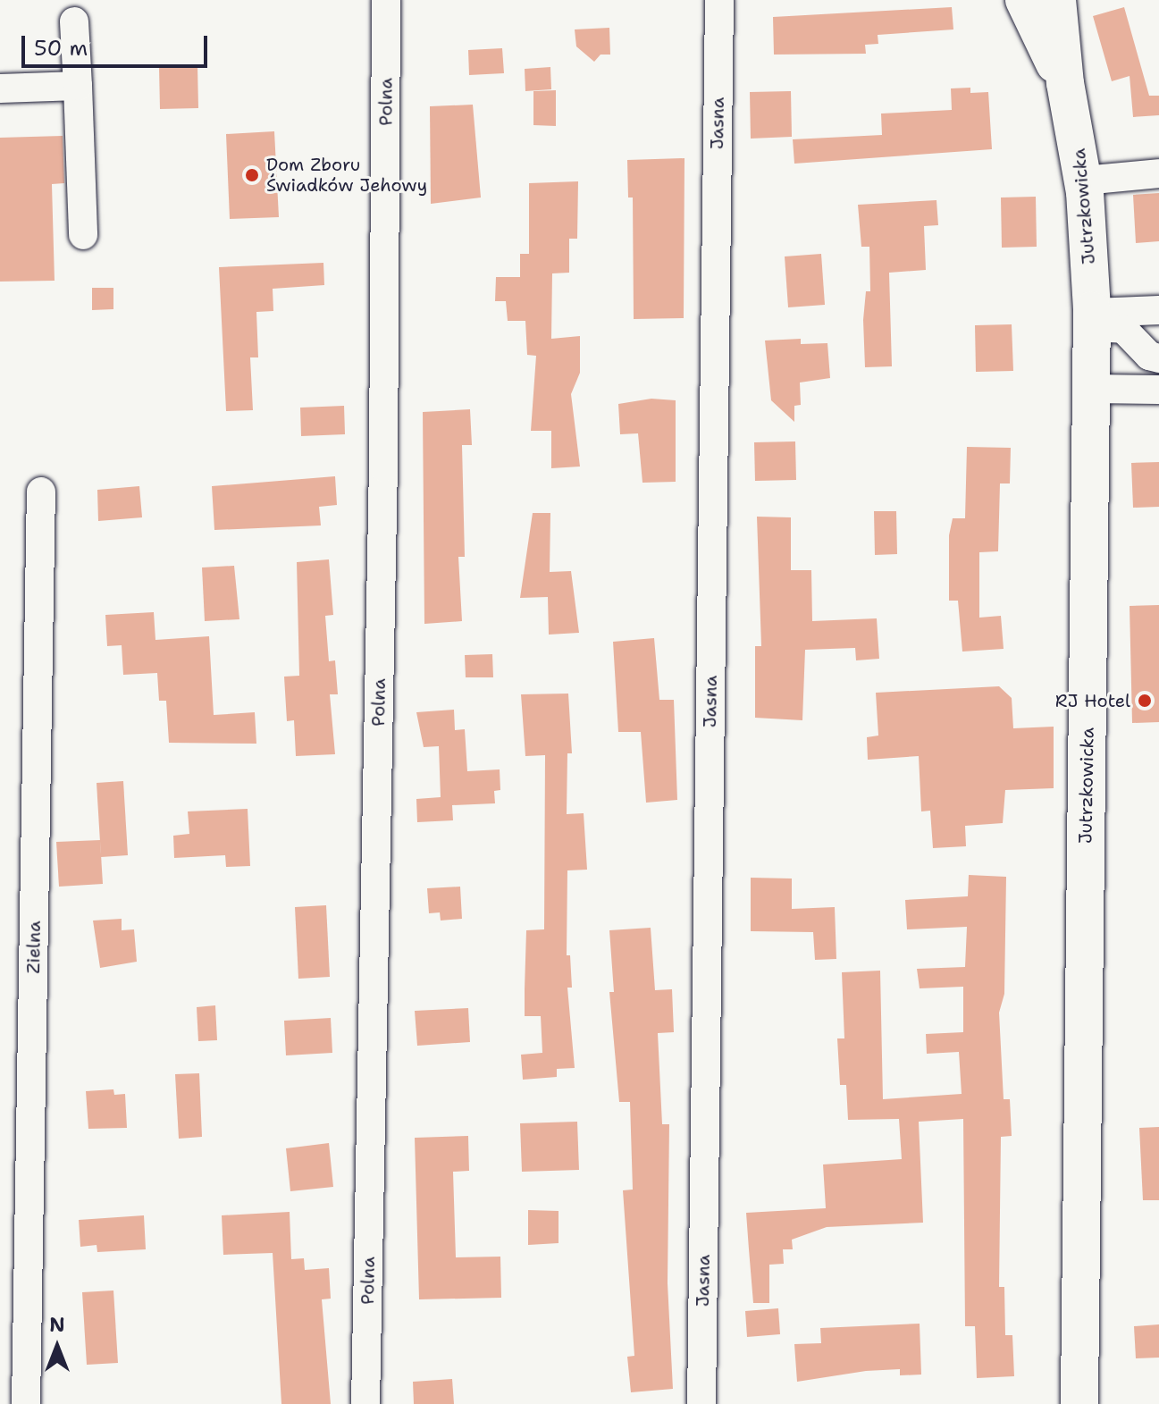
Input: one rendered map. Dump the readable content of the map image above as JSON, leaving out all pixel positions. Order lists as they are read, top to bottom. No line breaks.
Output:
{"streets":{"main road":["Jutrzkowicka"],"street":["Polna","Jasna","Zielna"]},"places":["Dom Zboru Świadków Jehowy","RJ Hotel"],"scale_bar":"50 m","north":"top"}
